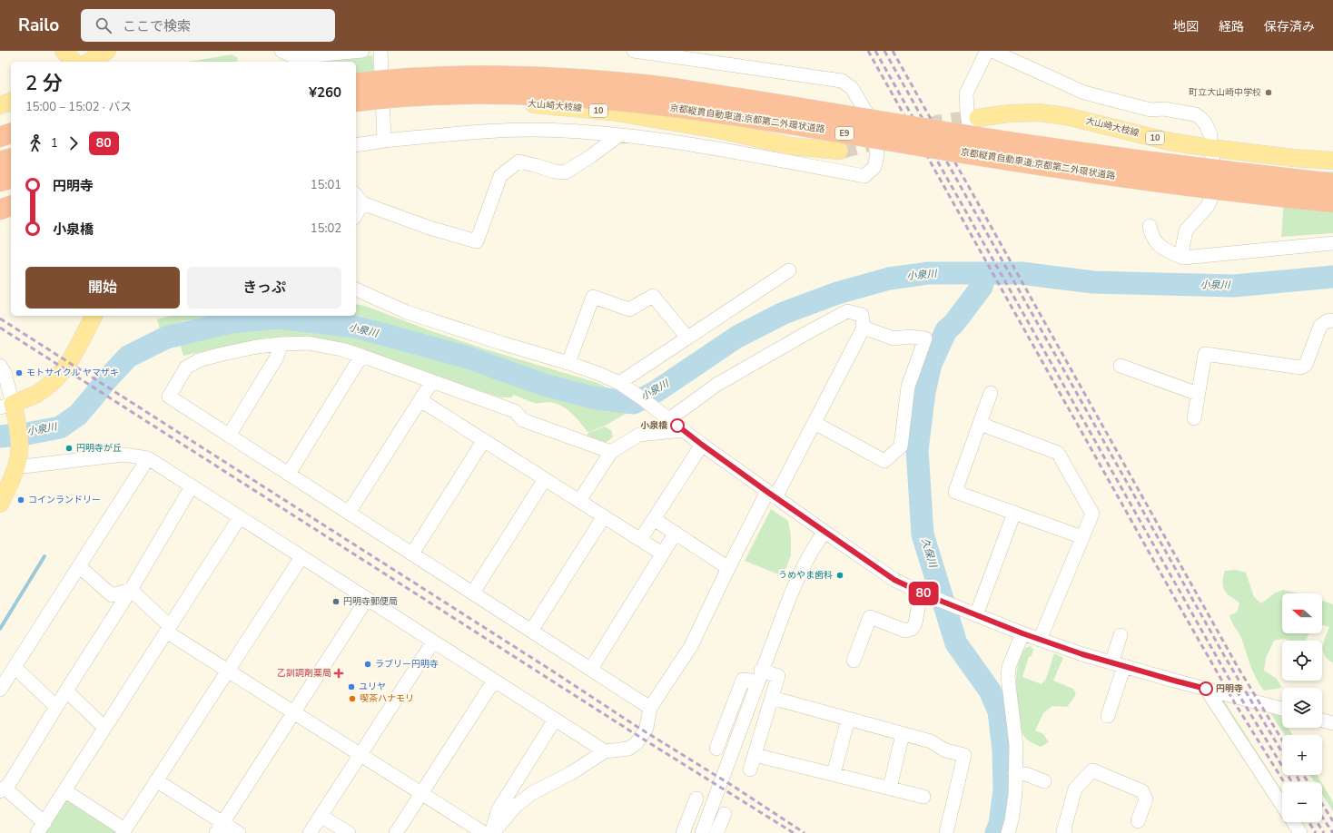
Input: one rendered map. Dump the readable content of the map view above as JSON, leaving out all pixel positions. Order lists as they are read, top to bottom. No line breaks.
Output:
{"streets":{"highway":["京都縦貫自動車道;京都第二外環状道路","E9"],"main road":["大山崎大枝線","10"]},"water":["小泉川","久保川"],"places":{"other":["町立大山崎中学校","モトサイクル ヤマザキ","小泉橋","円明寺が丘","コインランドリー","うめやま歯科","円明寺郵便局","ラブリー円明寺","ユリヤ","円明寺","喫茶ハナモリ"],"health":["乙訓調剤薬局"]},"lines":["bus line 80"],"north":"left","page":{"header":"Railo","search":"ここで検索","nav":["地図","経路","保存済み"],"on_map":"80","heading":["2 分","15:00 – 15:02 · バス","¥260"],"legs":["1","80"],"list":[{"name":"円明寺","value":"15:01"},{"name":"小泉橋","value":"15:02"}],"buttons":["開始","きっぷ"],"map_buttons":["+","−"]}}
